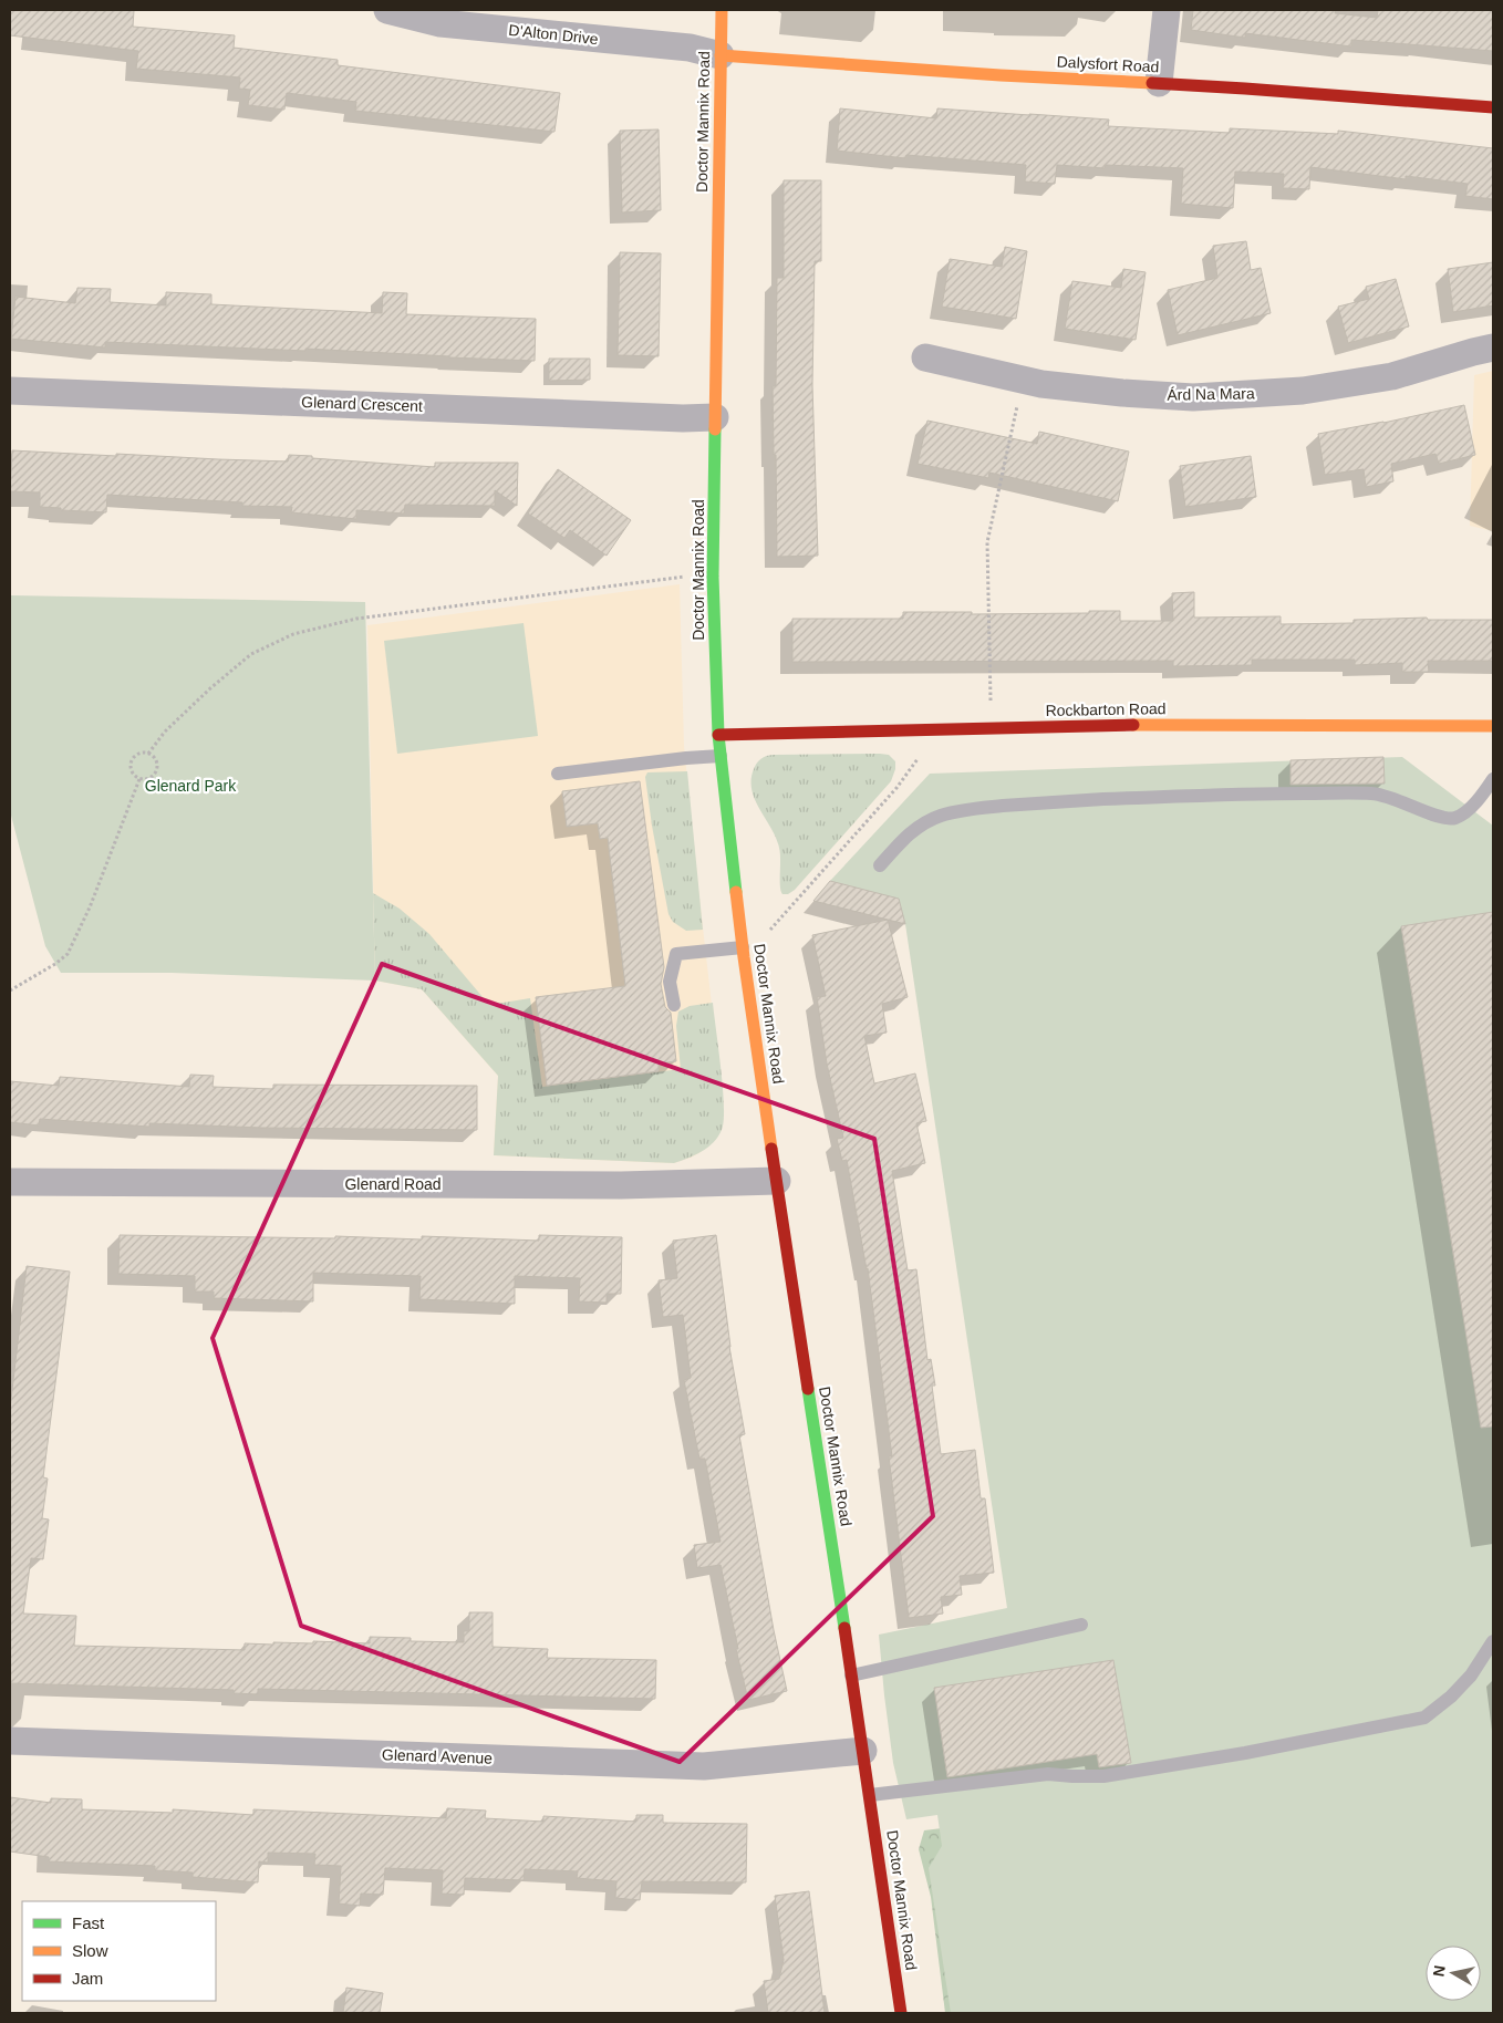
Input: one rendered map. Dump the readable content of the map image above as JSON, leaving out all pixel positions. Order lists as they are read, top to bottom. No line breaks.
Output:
{"streets":{"street":["D'Alton Drive","Dalysfort Road","Doctor Mannix Road","Árd Na Mara","Glenard Crescent","Rockbarton Road","Glenard Road","Glenard Avenue"]},"crossings":[["D'Alton Drive","Dalysfort Road"],["D'Alton Drive","Doctor Mannix Road"],["Dalysfort Road","Doctor Mannix Road"],["Doctor Mannix Road","Glenard Crescent"],["Doctor Mannix Road","Rockbarton Road"],["Doctor Mannix Road","Glenard Road"],["Doctor Mannix Road","Glenard Avenue"]],"parks":["Glenard Park"],"legend":["Fast","Slow","Jam"],"north":"left"}
